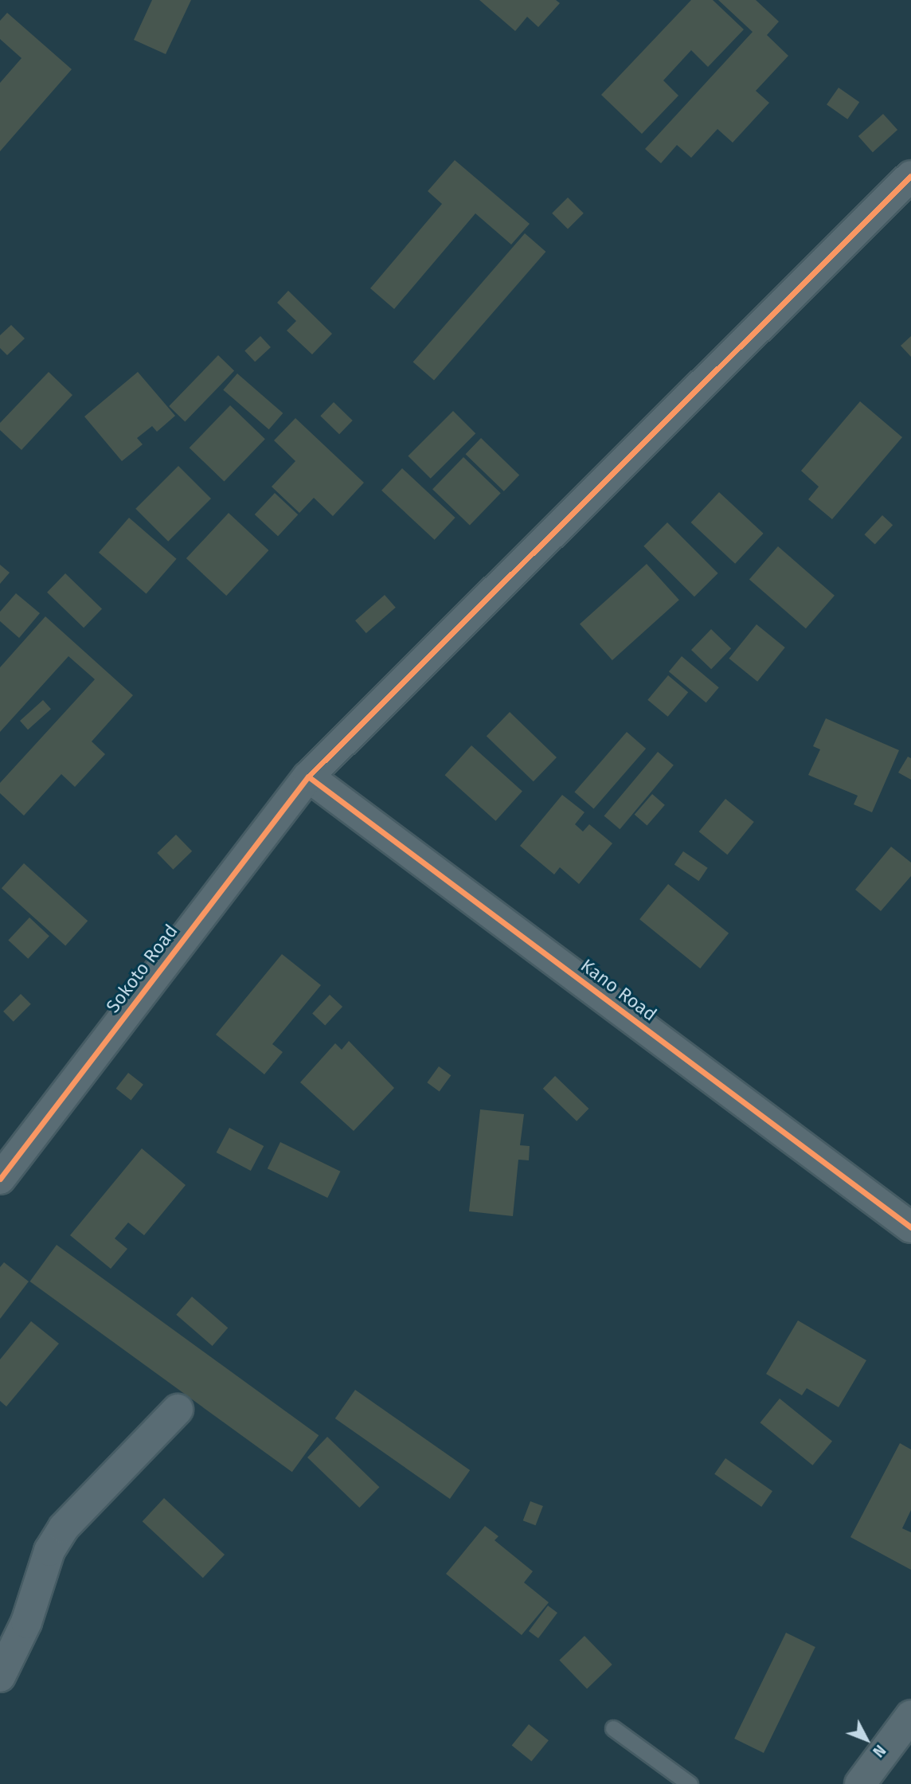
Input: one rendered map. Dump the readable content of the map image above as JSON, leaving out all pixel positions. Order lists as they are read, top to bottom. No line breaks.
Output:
{"streets":{"street":["Sokoto Road","Kano Road"]},"crossings":[["Sokoto Road","Kano Road"]],"north":"bottom right"}
